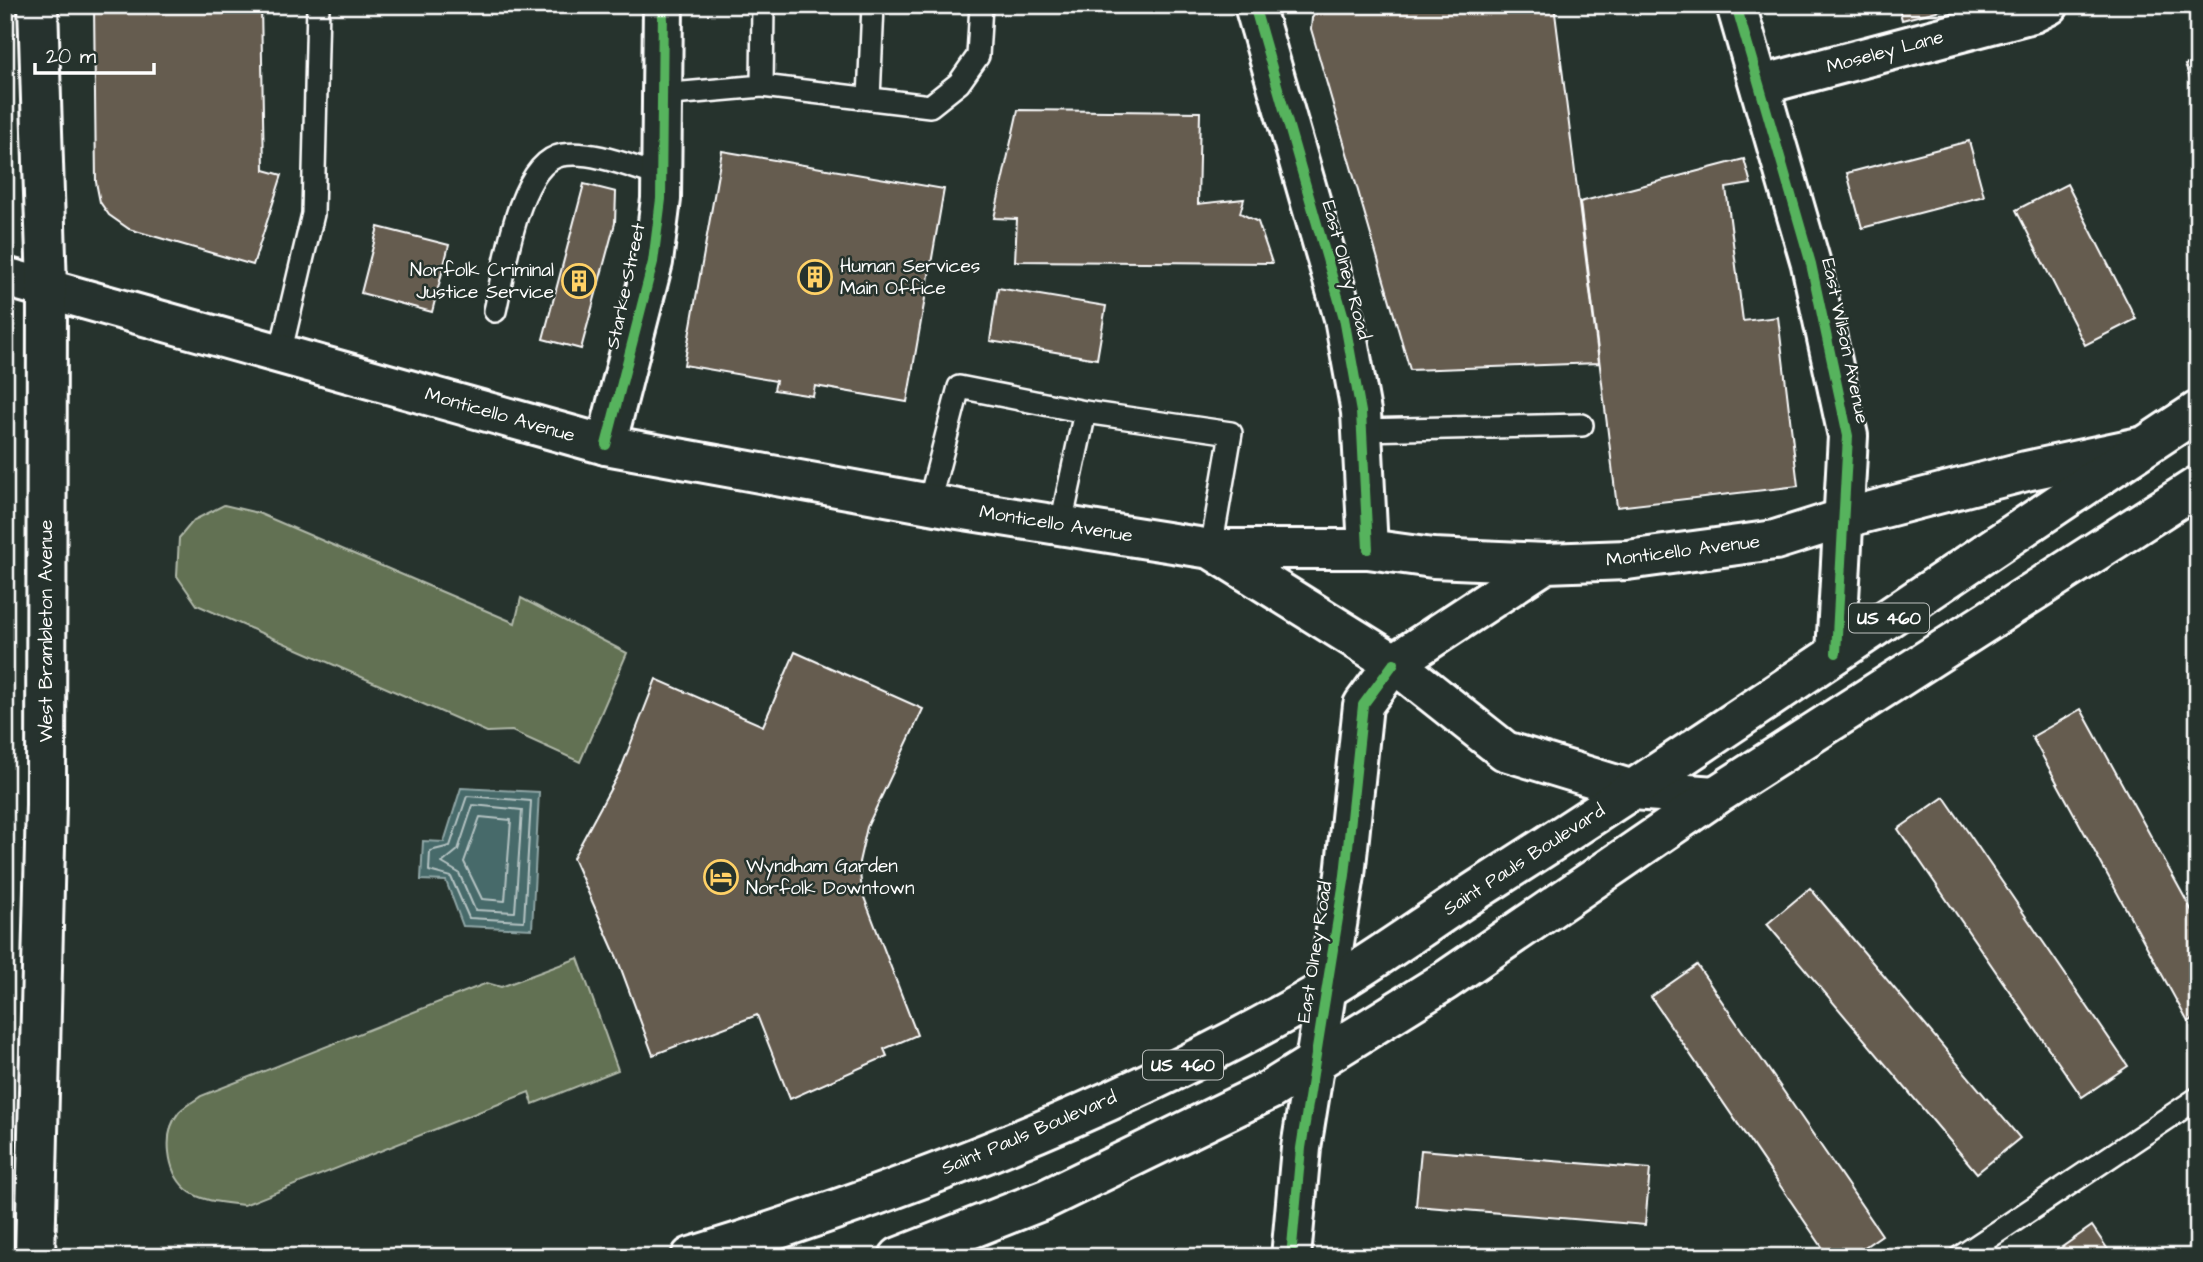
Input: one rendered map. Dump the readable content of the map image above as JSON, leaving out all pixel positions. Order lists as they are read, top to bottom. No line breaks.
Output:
{"streets":{"main road":["Moseley Lane","East Olney Road","Starke Street","East Wilson Avenue","Monticello Avenue","US 460","West Brambleton Avenue","Saint Pauls Boulevard"]},"crossings":[["Moseley Lane","East Wilson Avenue"],["East Olney Road","Monticello Avenue"],["East Olney Road","US 460"],["East Olney Road","Saint Pauls Boulevard"],["Starke Street","Monticello Avenue"],["East Wilson Avenue","Monticello Avenue"],["Monticello Avenue","US 460"],["Monticello Avenue","West Brambleton Avenue"],["Monticello Avenue","Saint Pauls Boulevard"]],"places":{"building":["Human Services Main Office","Norfolk Criminal Justice Service"],"hotel":["Wyndham Garden Norfolk Downtown"]},"scale_bar":"20 m"}
